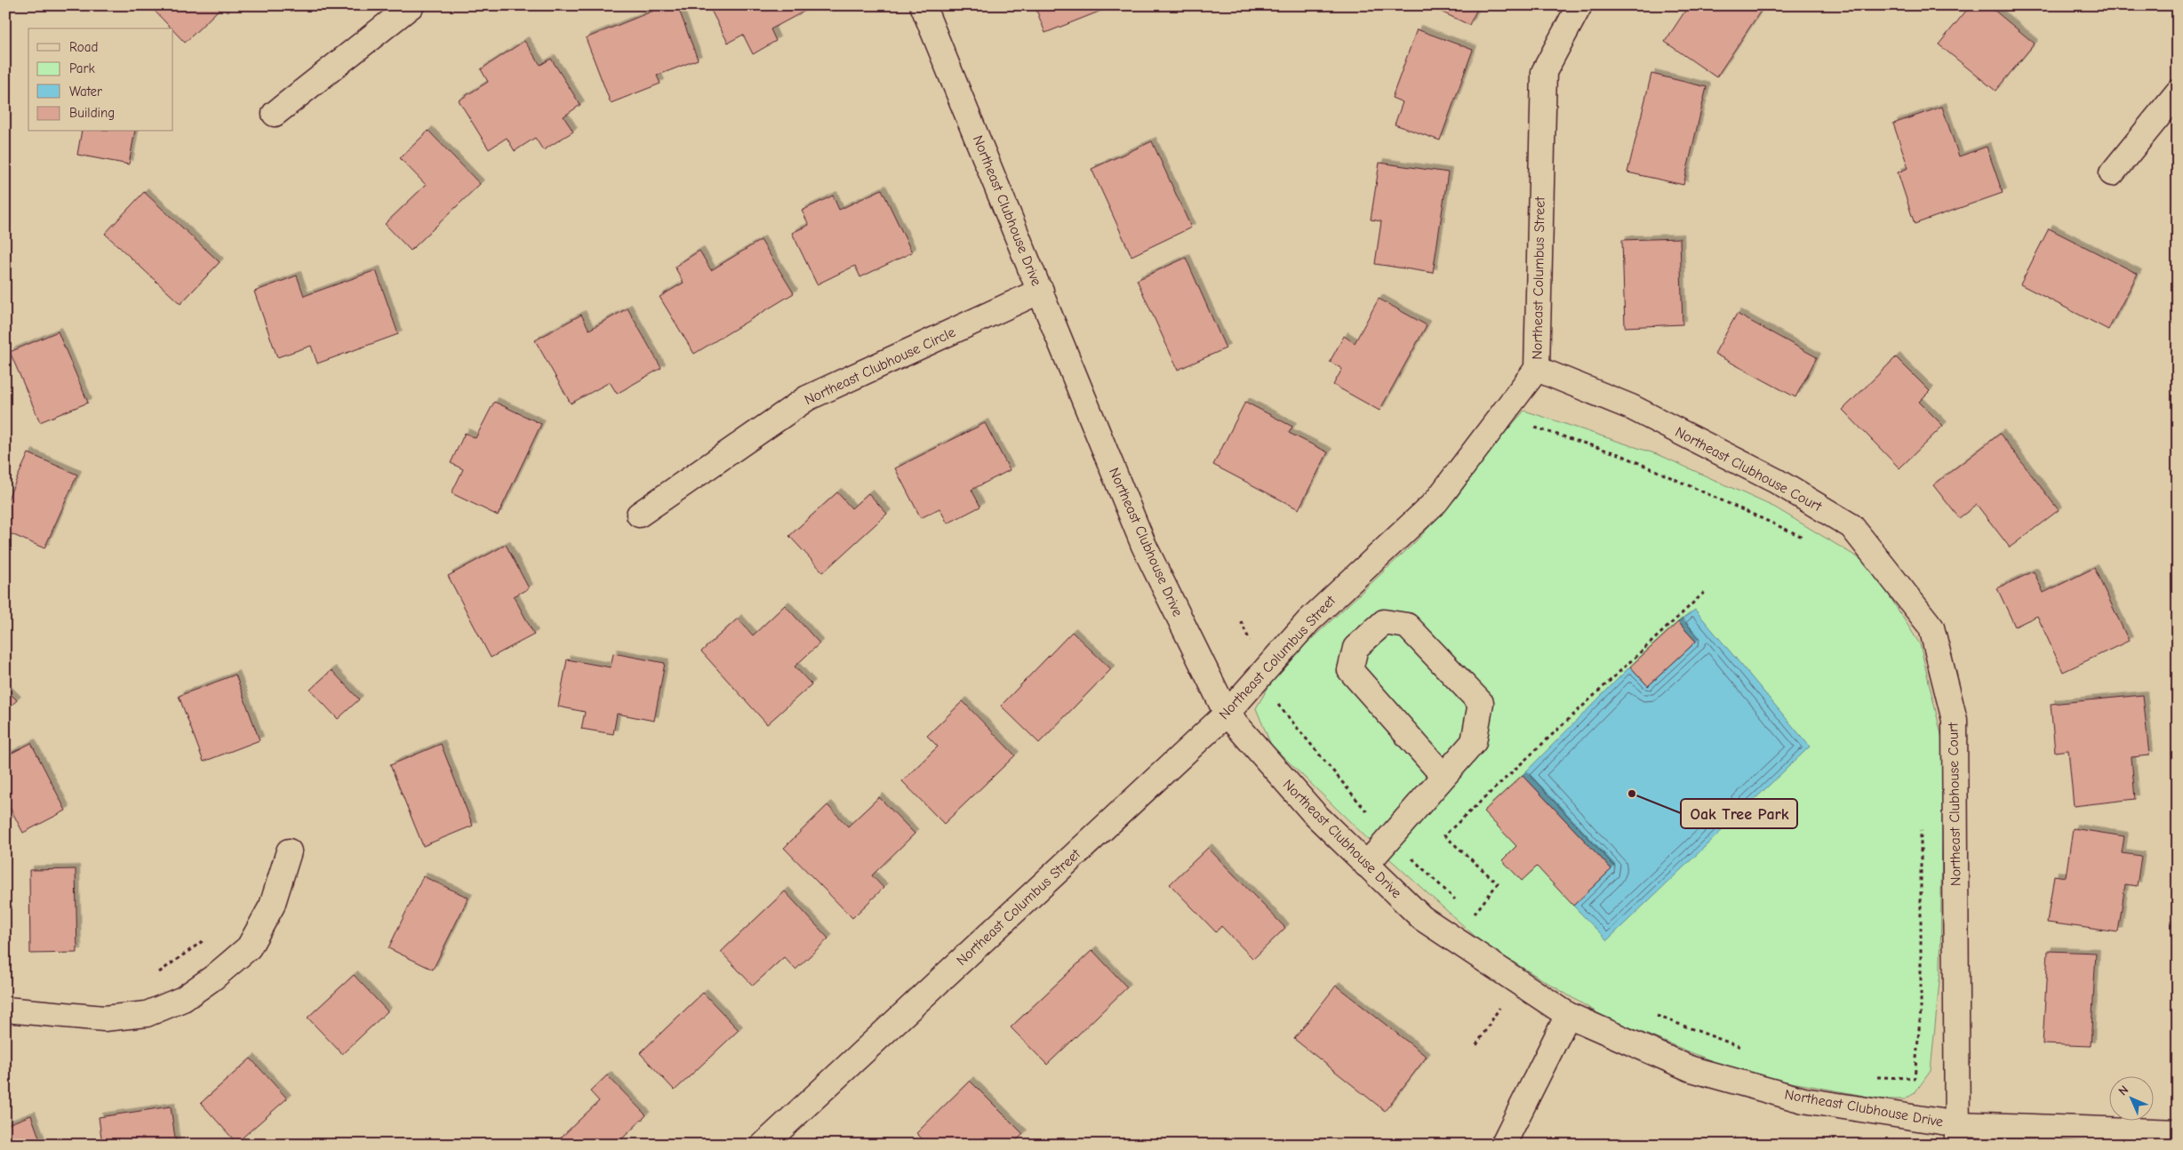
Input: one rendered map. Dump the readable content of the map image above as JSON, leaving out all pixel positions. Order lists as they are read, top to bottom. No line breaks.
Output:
{"streets":{"street":["Northeast Clubhouse Drive","Northeast Columbus Street","Northeast Clubhouse Circle","Northeast Clubhouse Court"]},"crossings":[["Northeast Clubhouse Drive","Northeast Columbus Street"],["Northeast Clubhouse Drive","Northeast Clubhouse Circle"],["Northeast Clubhouse Drive","Northeast Clubhouse Court"],["Northeast Columbus Street","Northeast Clubhouse Court"]],"places":["Oak Tree Park"],"legend":["Road","Park","Water","Building"],"north":"top left"}
